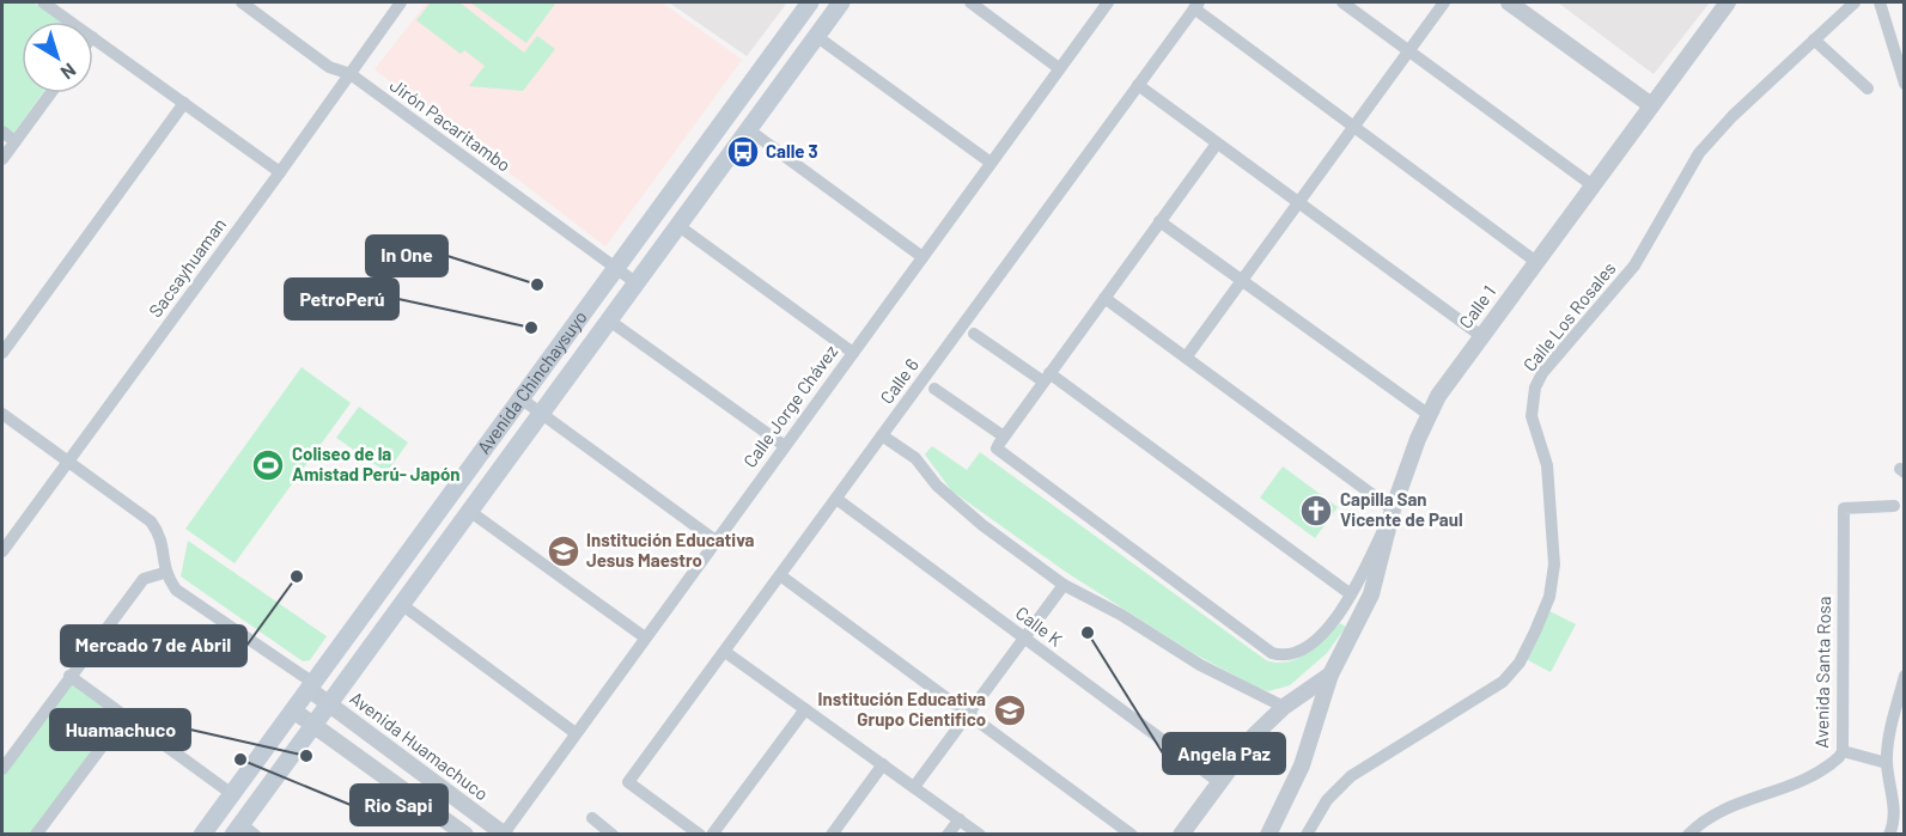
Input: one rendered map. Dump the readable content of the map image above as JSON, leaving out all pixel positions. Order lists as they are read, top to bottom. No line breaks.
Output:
{"streets":{"main road":["Avenida Chinchaysuyo"],"street":["Jirón Pacaritambo","Sacsayhuaman","Calle 1","Calle Los Rosales","Calle 6","Calle Jorge Chávez","Calle K","Avenida Santa Rosa","Avenida Huamachuco"]},"crossings":[["Jirón Pacaritambo","Sacsayhuaman"],["Jirón Pacaritambo","Avenida Chinchaysuyo"],["Calle 1","Calle K"],["Calle 6","Calle K"],["Avenida Chinchaysuyo","Avenida Huamachuco"],["Calle Jorge Chávez","Avenida Huamachuco"]],"places":{"bus stop":["Calle 3"],"other":["In One","PetroPerú","Mercado 7 de Abril","Angela Paz","Huamachuco","Rio Sapi"],"sports":["Coliseo de la Amistad Perú- Japón"],"church":["Capilla San Vicente de Paul"],"school or university":["Institución Educativa Jesus Maestro","Institución Educativa Grupo Cientifico"]},"north":"bottom right"}
